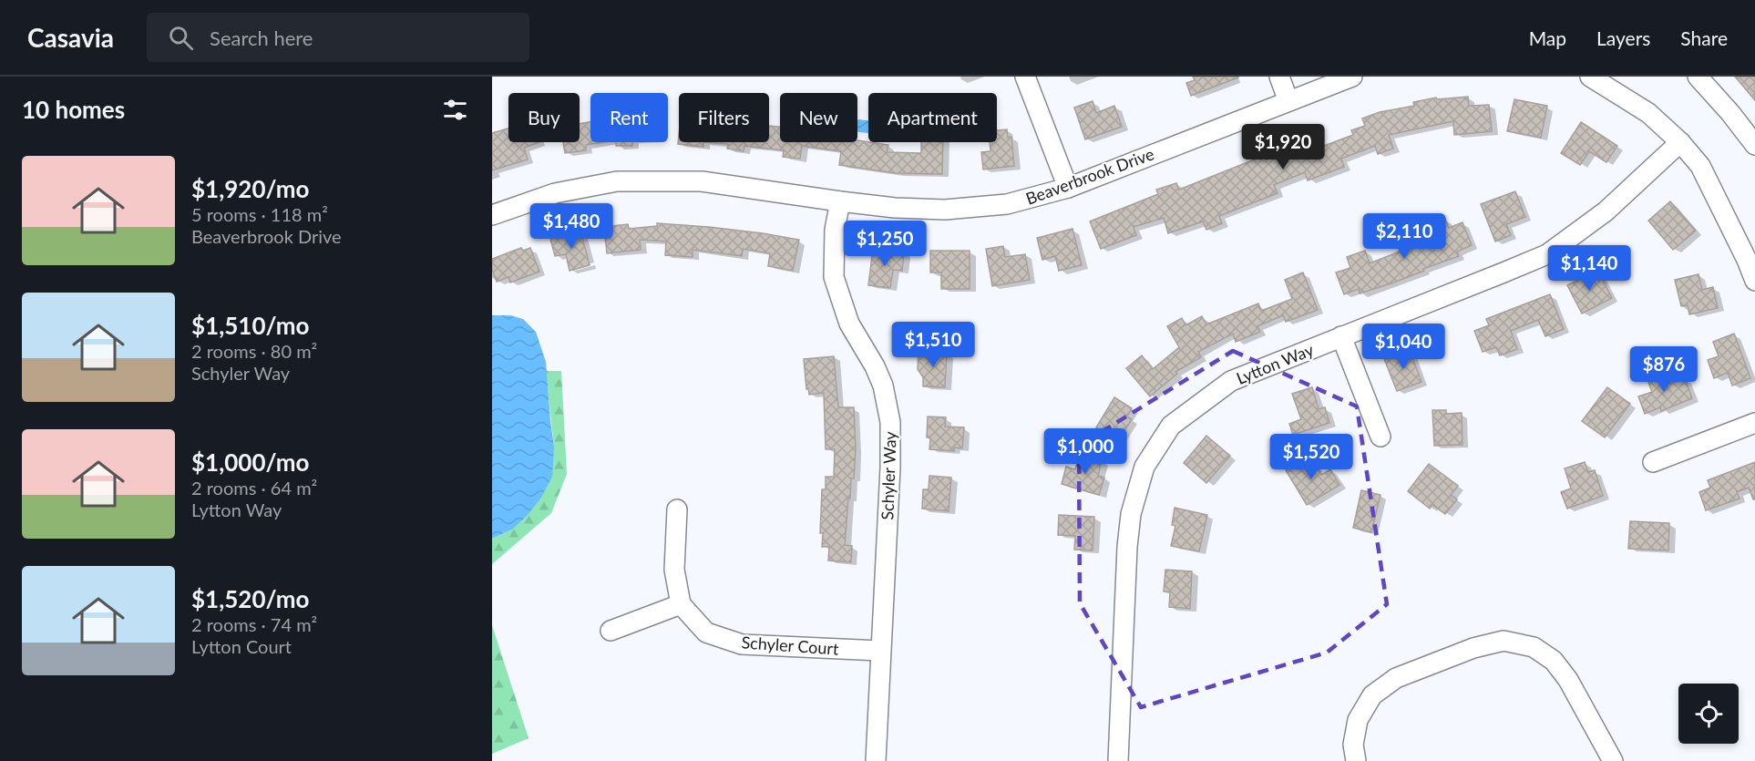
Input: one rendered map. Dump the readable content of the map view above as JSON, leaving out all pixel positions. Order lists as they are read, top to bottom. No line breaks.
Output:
{"streets":{"street":["Beaverbrook Drive","Lytton Way","Schyler Way","Schyler Court"]},"crossings":[["Beaverbrook Drive","Schyler Way"],["Schyler Way","Schyler Court"]],"page":{"header":"Casavia","search":"Search here","nav":["Map","Layers","Share"],"heading":"10 homes","chip":["Buy","Rent","Filters","New","Apartment"],"price":["$1,920","$1,480","$2,110","$1,250","$1,140","$1,510","$1,040","$876","$1,000","$1,520"],"list":[{"name":"$1,920/mo","note":"5 rooms · 118 m² · Beaverbrook Drive"},{"name":"$1,510/mo","note":"2 rooms · 80 m² · Schyler Way"},{"name":"$1,000/mo","note":"2 rooms · 64 m² · Lytton Way"},{"name":"$1,520/mo","note":"2 rooms · 74 m² · Lytton Court"}]}}
